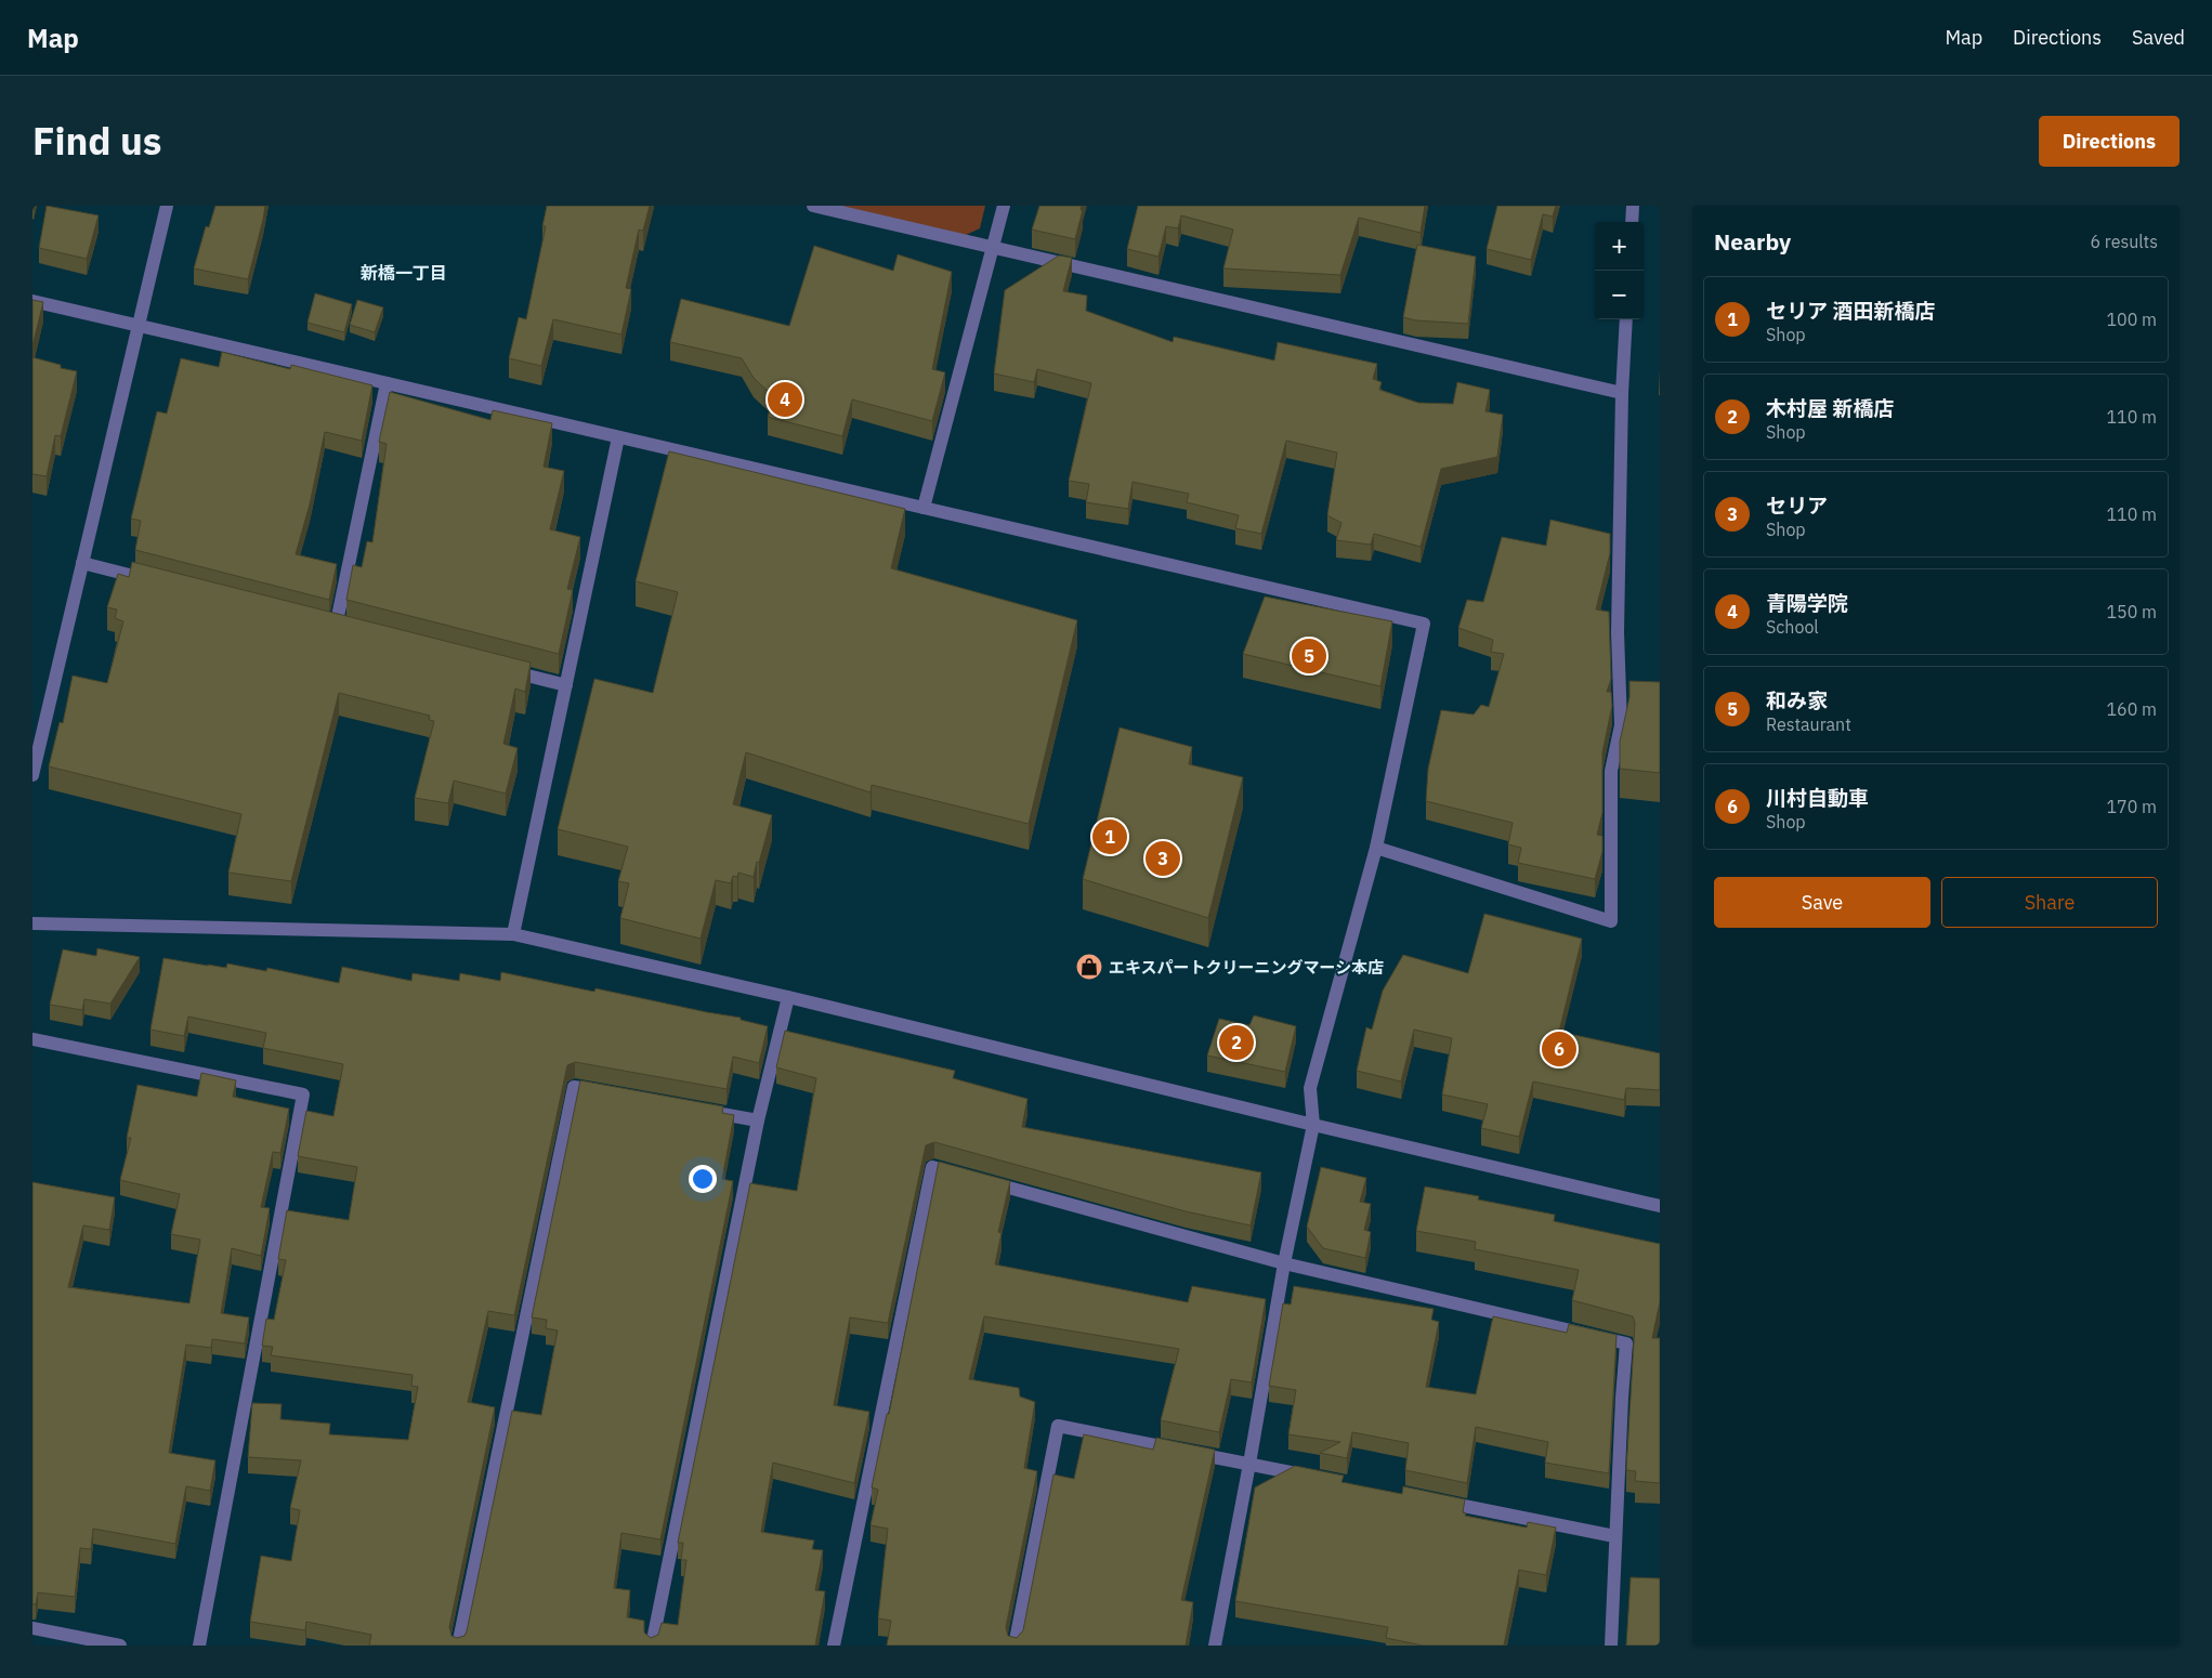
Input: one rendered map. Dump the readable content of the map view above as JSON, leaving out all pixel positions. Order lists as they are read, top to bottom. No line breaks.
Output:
{"districts":["新橋一丁目"],"places":{"shop":["エキスパートクリーニングマーシ本店"]},"page":{"header":"Map","nav":["Map","Directions","Saved"],"title":"Find us","buttons":["Directions",["Save","Share"]],"heading":["Nearby","6 results"],"map_buttons":["+","−"],"list":[{"mark":"1","name":"セリア 酒田新橋店","note":"Shop","value":"100 m"},{"mark":"2","name":"木村屋 新橋店","note":"Shop","value":"110 m"},{"mark":"3","name":"セリア","note":"Shop","value":"110 m"},{"mark":"4","name":"青陽学院","note":"School","value":"150 m"},{"mark":"5","name":"和み家","note":"Restaurant","value":"160 m"},{"mark":"6","name":"川村自動車","note":"Shop","value":"170 m"}],"pins":["4","5","1","3","2","6"]}}
